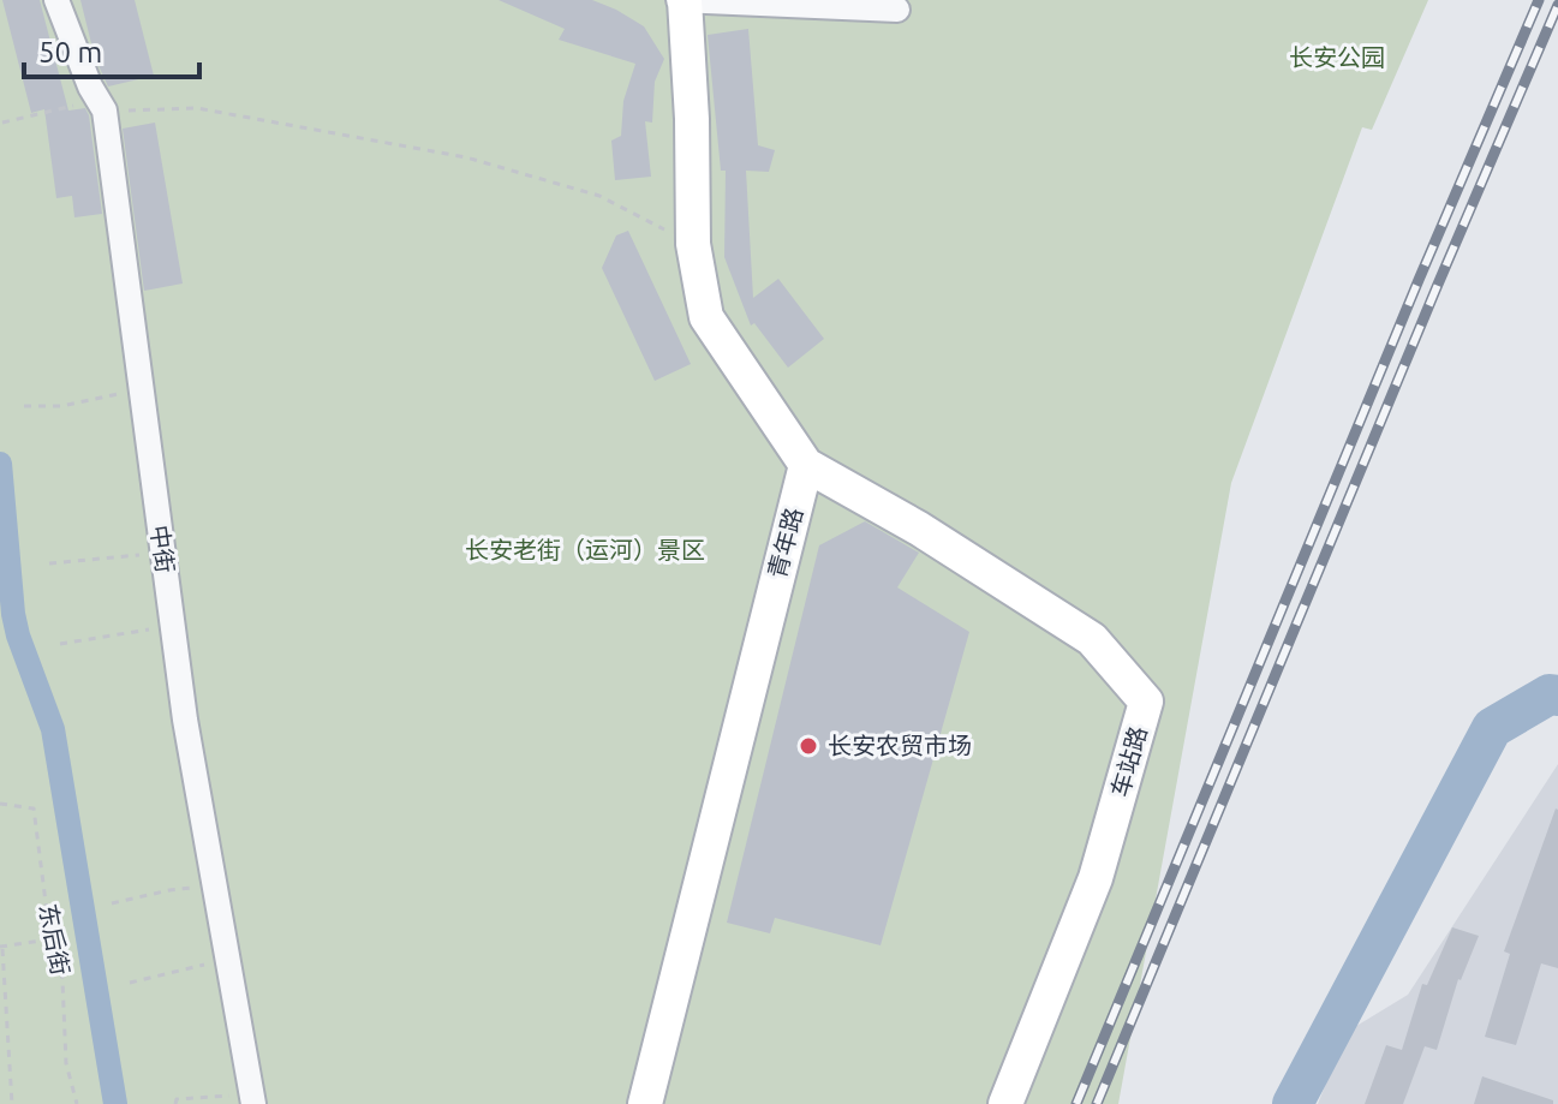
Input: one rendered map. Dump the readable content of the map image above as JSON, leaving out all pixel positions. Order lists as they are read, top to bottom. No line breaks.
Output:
{"streets":{"street":["青年路","中街","车站路"],"path":["东后街"]},"crossings":[["青年路","车站路"]],"parks":["长安公园","长安老街（运河）景区"],"places":["长安农贸市场"],"scale_bar":"50 m"}
